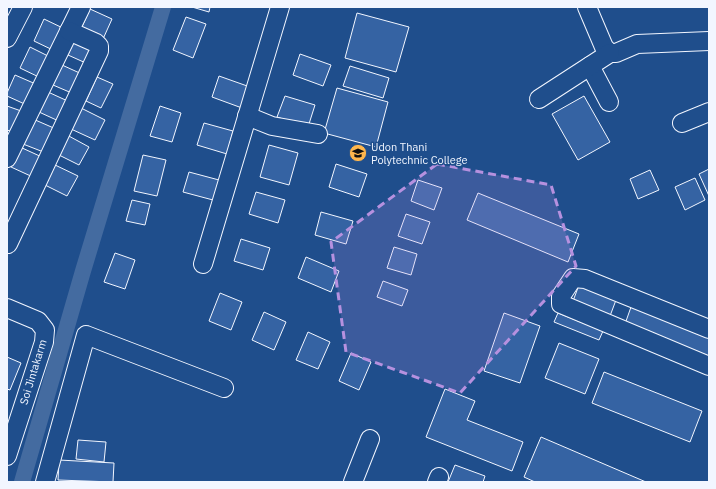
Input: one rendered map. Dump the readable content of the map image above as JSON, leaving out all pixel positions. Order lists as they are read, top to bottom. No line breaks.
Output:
{"streets":{"street":["Soi Jintakarm"]},"places":{"school or university":["Udon Thani Polytechnic College"]}}
